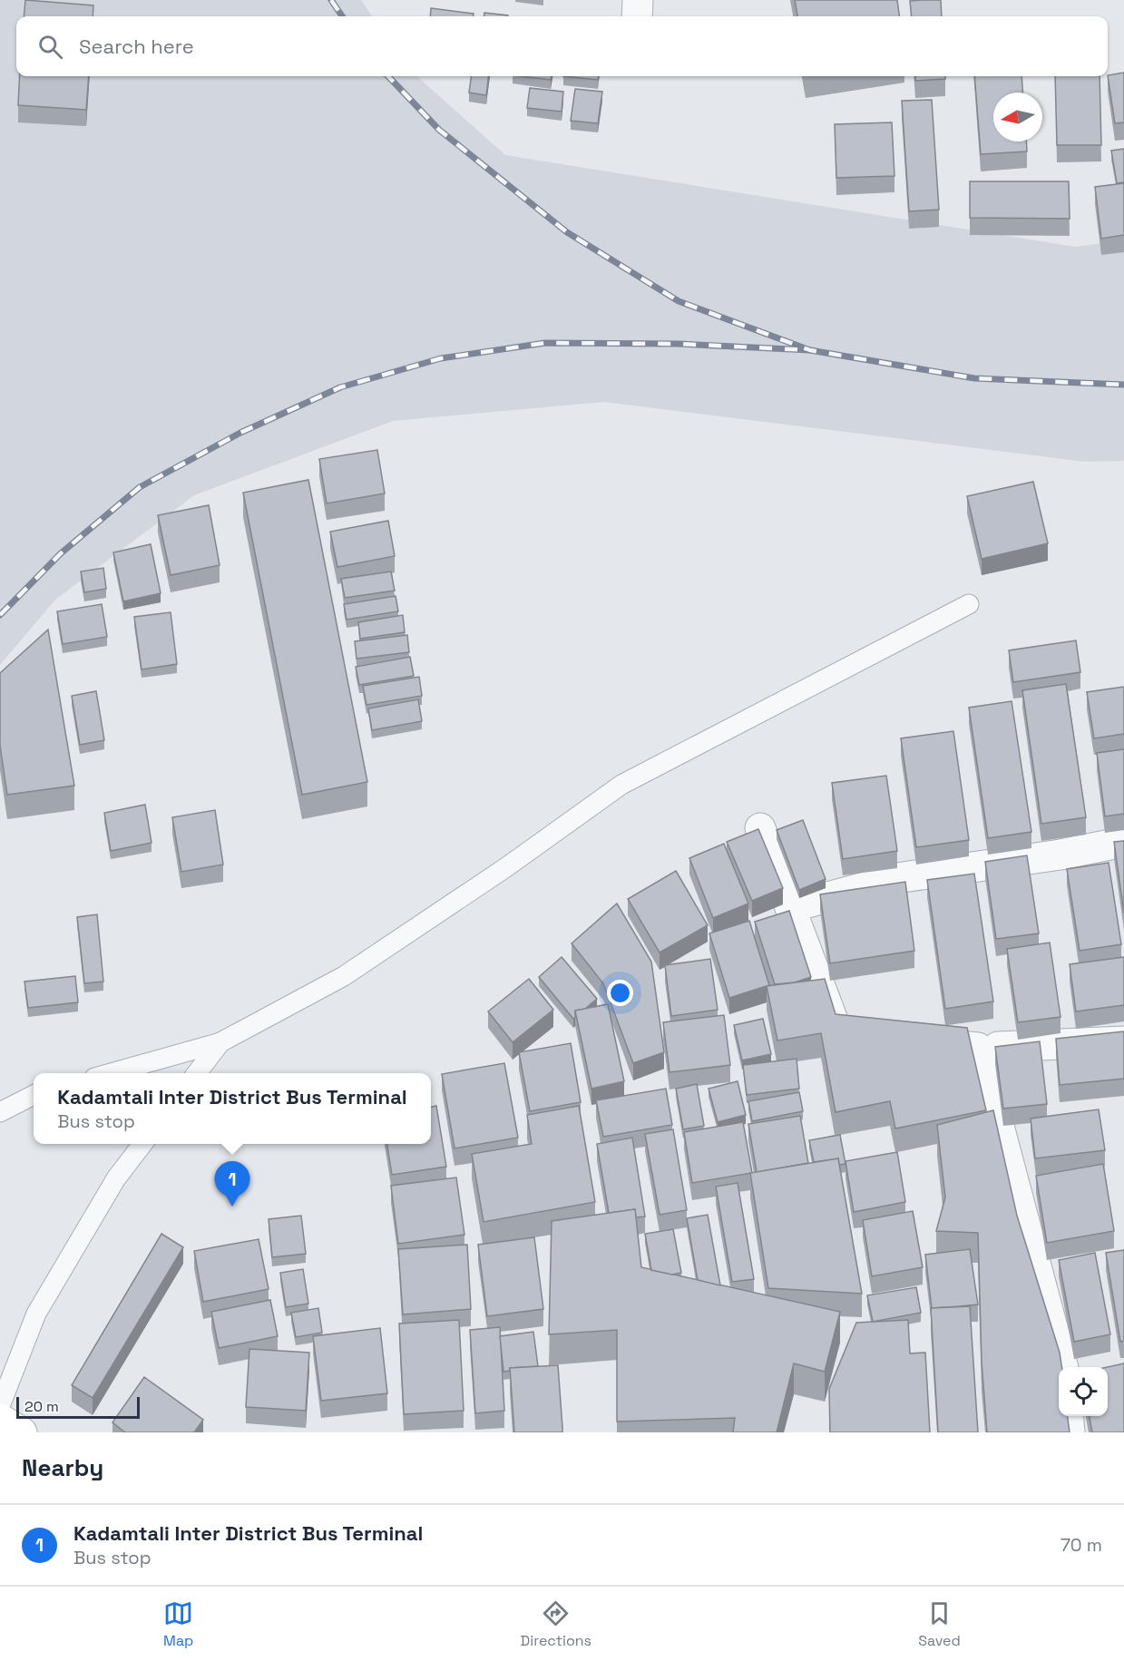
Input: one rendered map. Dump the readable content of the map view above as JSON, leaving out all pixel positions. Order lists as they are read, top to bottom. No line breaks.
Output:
{"scale_bar":"20 m","north":"left","page":{"search":"Search here","popup":["Kadamtali Inter District Bus Terminal","Bus stop"],"pins":"1","scale":"20 m","heading":"Nearby","list":[{"mark":"1","name":"Kadamtali Inter District Bus Terminal","note":"Bus stop","value":"70 m"}],"nav":["Map","Directions","Saved"]}}
